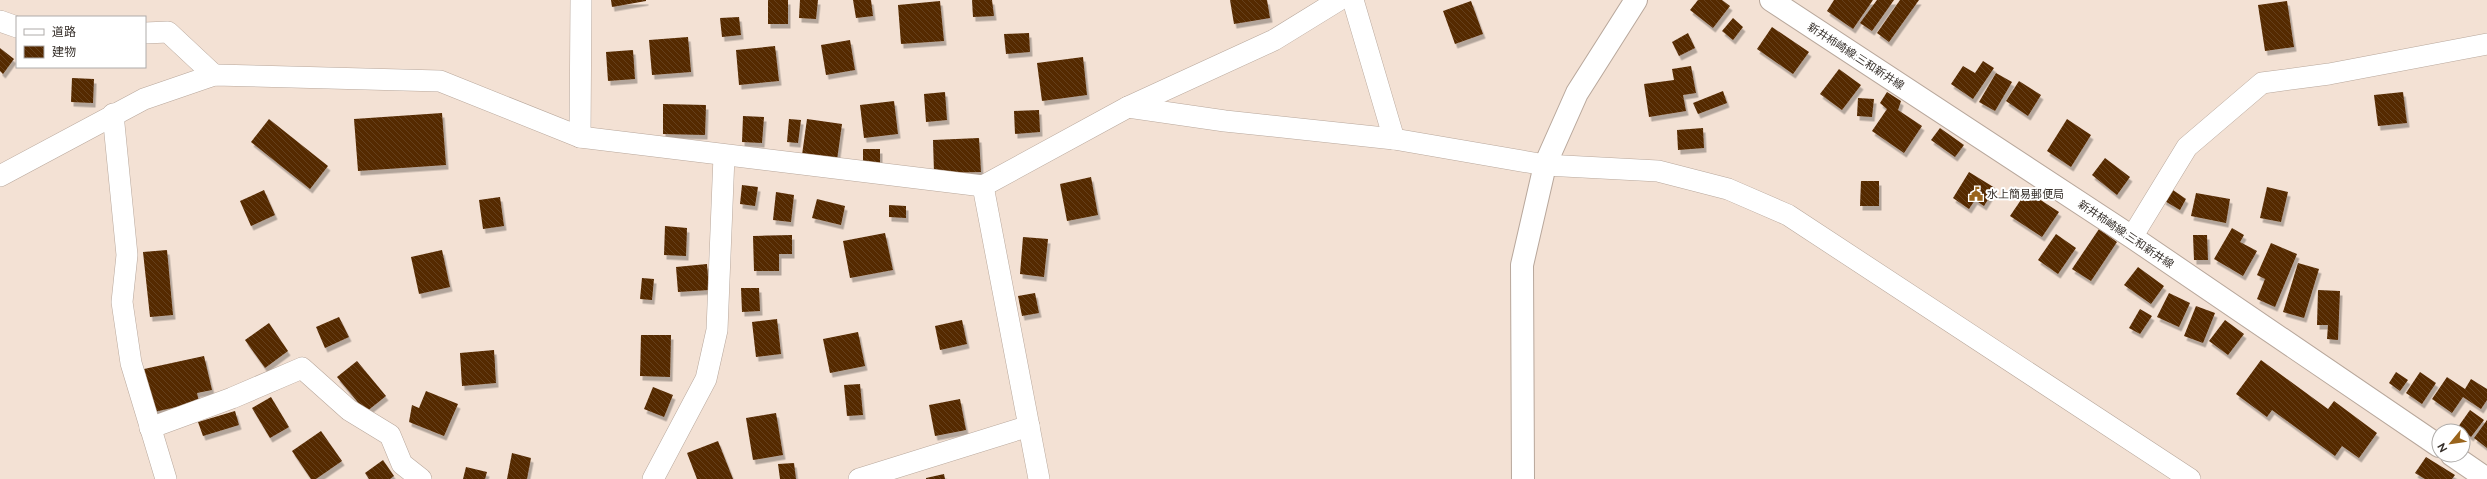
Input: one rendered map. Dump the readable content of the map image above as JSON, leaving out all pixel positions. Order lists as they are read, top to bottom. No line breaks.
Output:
{"streets":{"main road":["新井柿崎線;三和新井線"]},"places":{"public building":["水上簡易郵便局"]},"legend":["道路","建物"],"north":"bottom left"}
